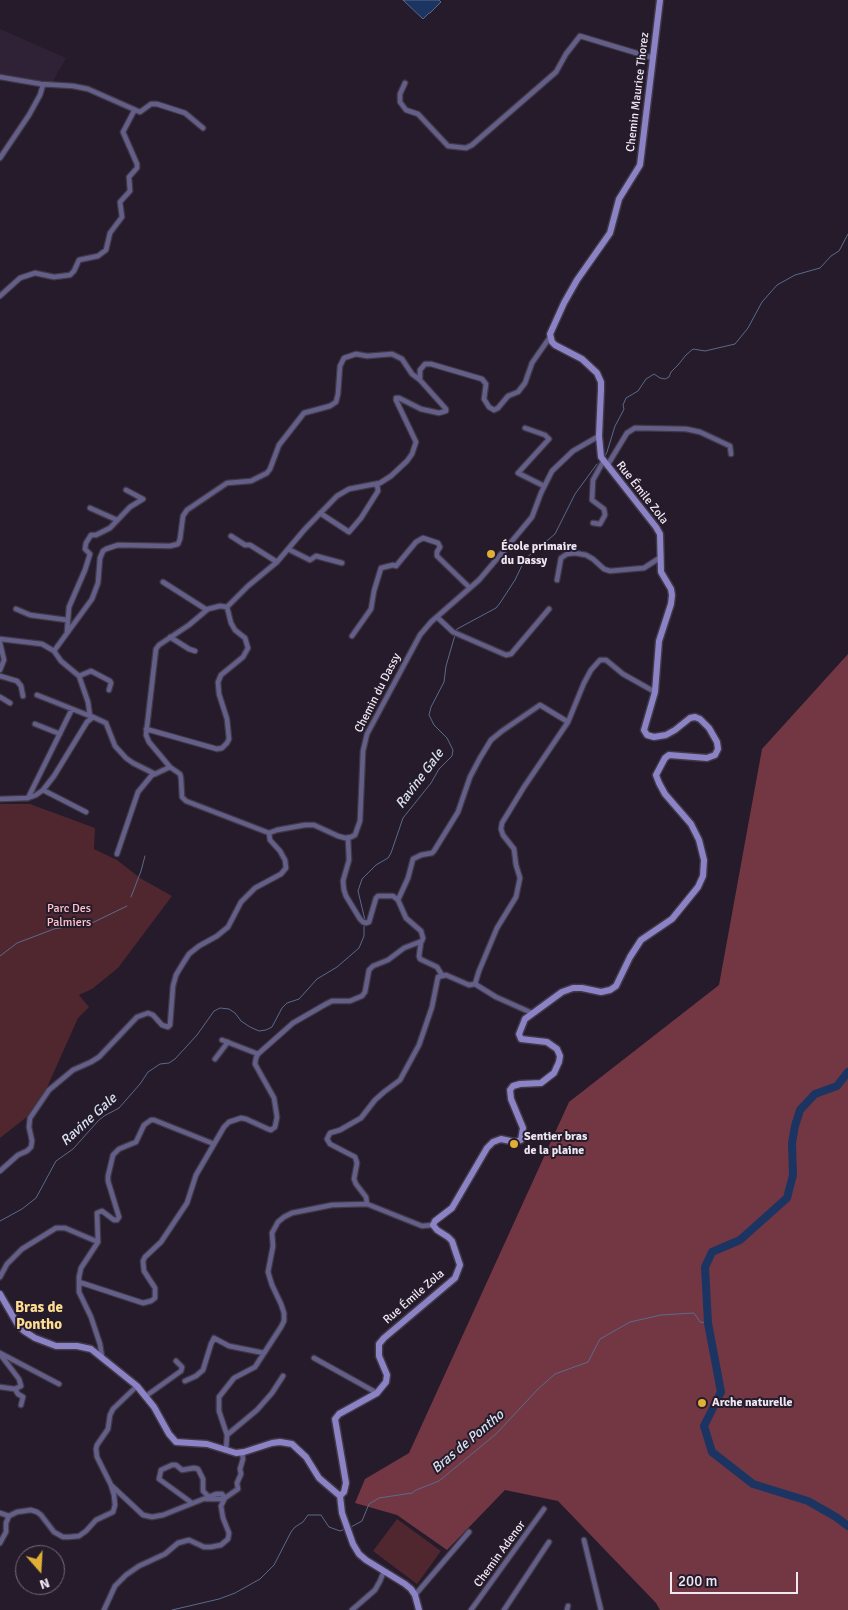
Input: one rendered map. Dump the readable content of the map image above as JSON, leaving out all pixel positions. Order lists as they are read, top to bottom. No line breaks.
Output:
{"streets":{"main road":["Chemin Maurice Thorez","Rue Émile Zola"],"street":["Chemin du Dassy","Chemin Adenor"]},"crossings":[["Rue Émile Zola","Chemin du Dassy"]],"districts":["Bras de Pontho"],"water":["Ravine Gale","Bras de Pontho"],"parks":["Parc Des Palmiers"],"places":["École primaire du Dassy","Sentier bras de la plaine","Arche naturelle"],"scale_bar":"200 m","north":"bottom"}
